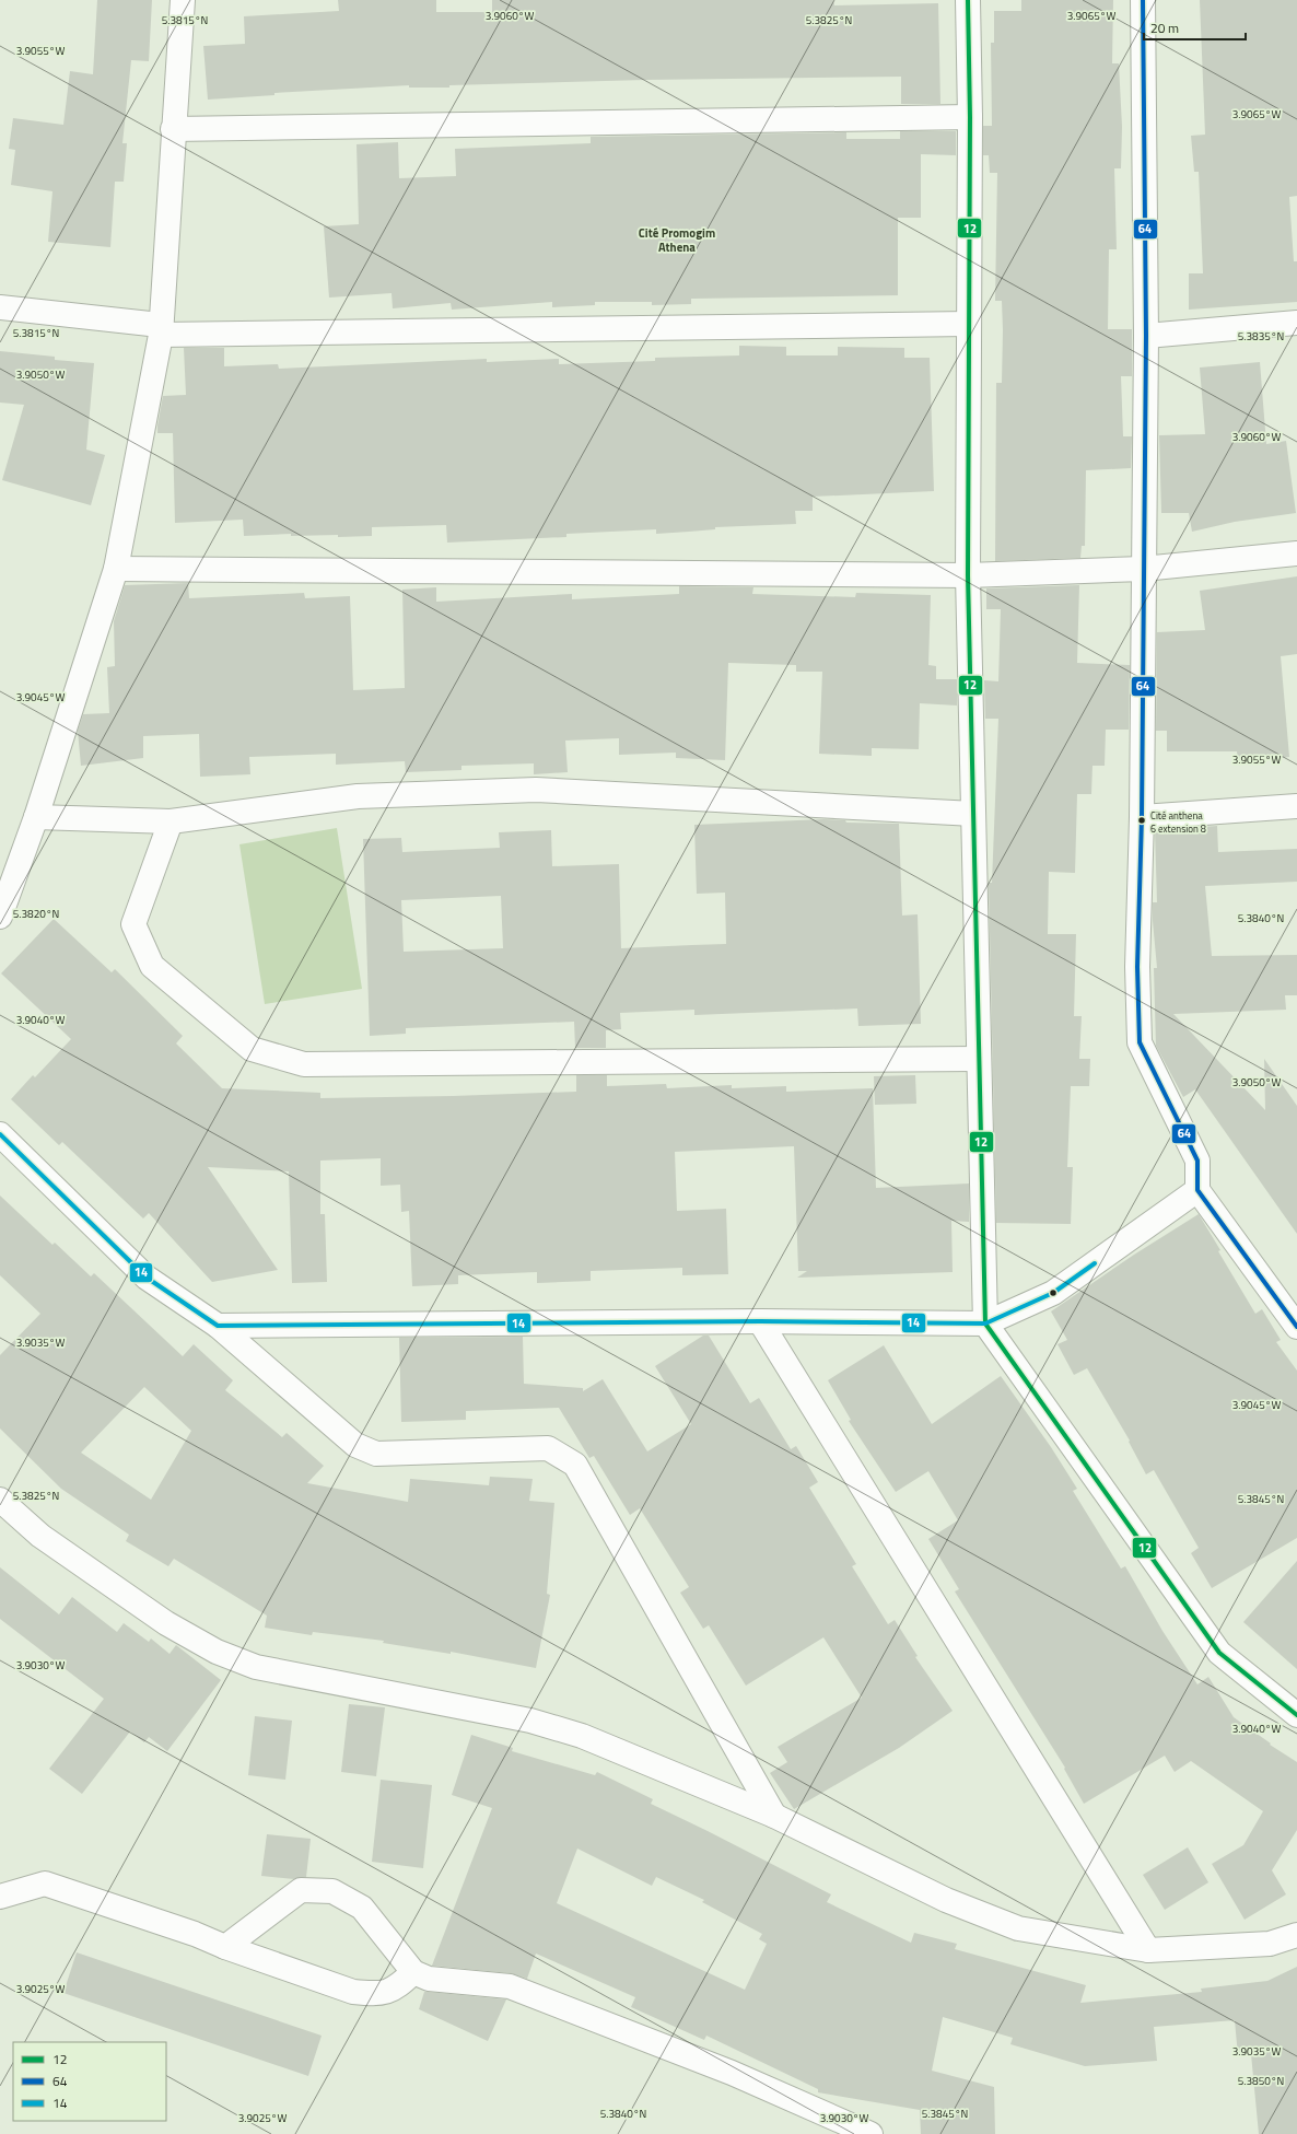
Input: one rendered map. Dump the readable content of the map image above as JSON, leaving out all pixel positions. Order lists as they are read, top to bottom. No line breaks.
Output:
{"districts":["Cité Promogim Athena"],"places":["Cité anthena 6 extension 8"],"lines":["transit line 12","transit line 64","transit line 14"],"legend":["12","64","14"],"scale_bar":"20 m","coordinates":["3.9065°W","3.9060°W","5.3815°N","5.3825°N","3.9055°W","5.3835°N","3.9050°W","3.9045°W","5.3820°N","5.3840°N","3.9040°W","3.9035°W","5.3845°N","3.9030°W","3.9025°W","5.3850°N"]}
